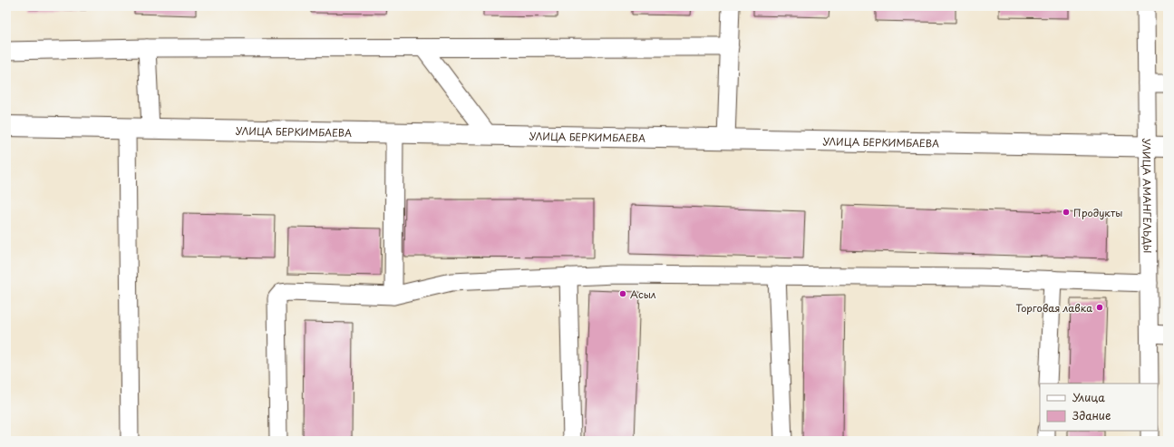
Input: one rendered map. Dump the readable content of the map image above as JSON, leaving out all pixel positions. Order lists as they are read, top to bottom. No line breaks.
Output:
{"streets":{"street":["УЛИЦА БЕРКИМБАЕВА","УЛИЦА АМАНГЕЛЬДЫ"]},"crossings":[["УЛИЦА БЕРКИМБАЕВА","УЛИЦА АМАНГЕЛЬДЫ"]],"places":["Продукты","Асыл","Торговая лавка"],"legend":["Улица","Здание"]}
